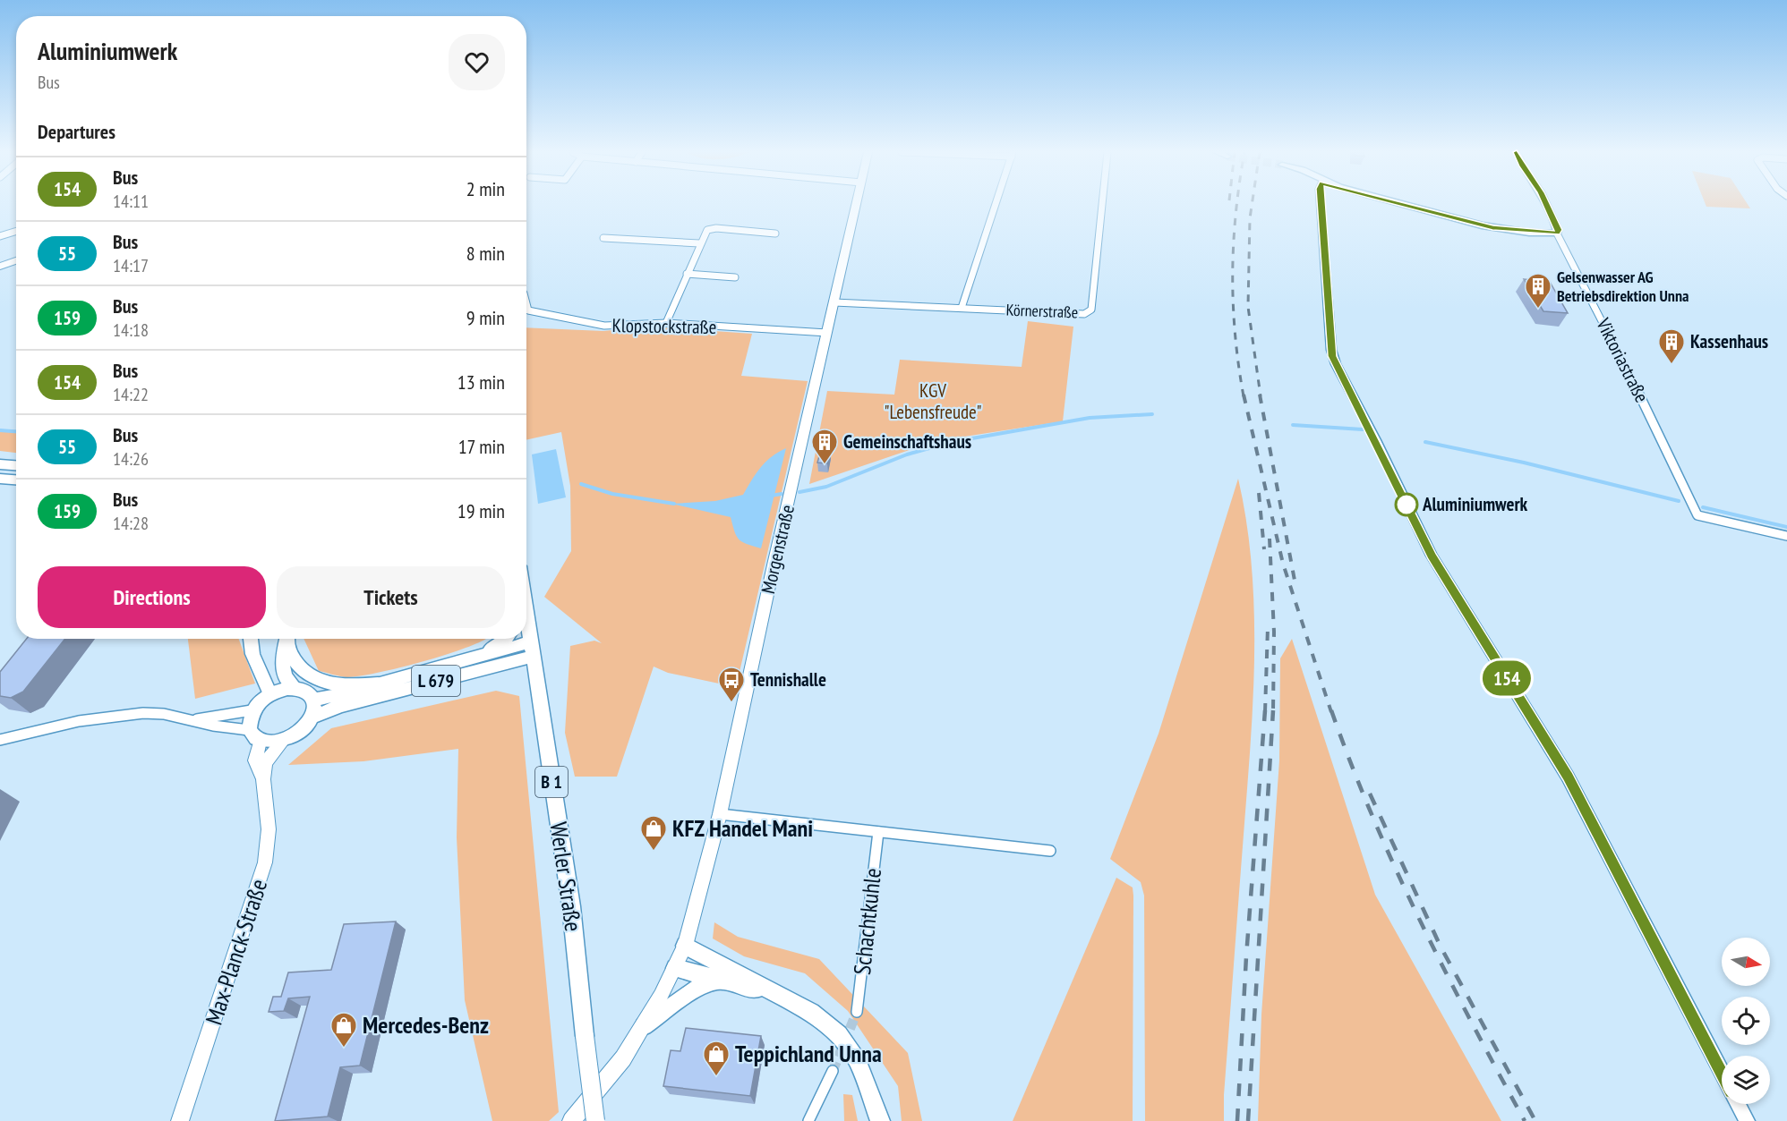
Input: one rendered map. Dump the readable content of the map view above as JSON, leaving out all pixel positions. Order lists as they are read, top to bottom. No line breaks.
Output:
{"streets":{"main road":["Morgenstraße","L 679","B 1","Werler Straße","Max-Planck-Straße"],"street":["Körnerstraße","Klopstockstraße","Viktoriastraße","Schachtkuhle"]},"crossings":[["Körnerstraße","Morgenstraße"],["Klopstockstraße","Morgenstraße"],["L 679","Werler Straße"],["L 679","Max-Planck-Straße"]],"parks":["KGV \"Lebensfreude\""],"places":{"building":["Gelsenwasser AG Betriebsdirektion Unna","Kassenhaus","Gemeinschaftshaus"],"other":["Aluminiumwerk"],"bus stop":["Tennishalle"],"shop":["KFZ Handel Mani","Mercedes-Benz","Teppichland Unna"]},"lines":["bus line 154"],"north":"right","page":{"on_map":"154","heading":[["Aluminiumwerk","Bus"],"Departures"],"list":[{"mark":"154","name":"Bus","note":"14:11","value":"2 min"},{"mark":"55","name":"Bus","note":"14:17","value":"8 min"},{"mark":"159","name":"Bus","note":"14:18","value":"9 min"},{"mark":"154","name":"Bus","note":"14:22","value":"13 min"},{"mark":"55","name":"Bus","note":"14:26","value":"17 min"},{"mark":"159","name":"Bus","note":"14:28","value":"19 min"}],"buttons":["Directions","Tickets"]}}
